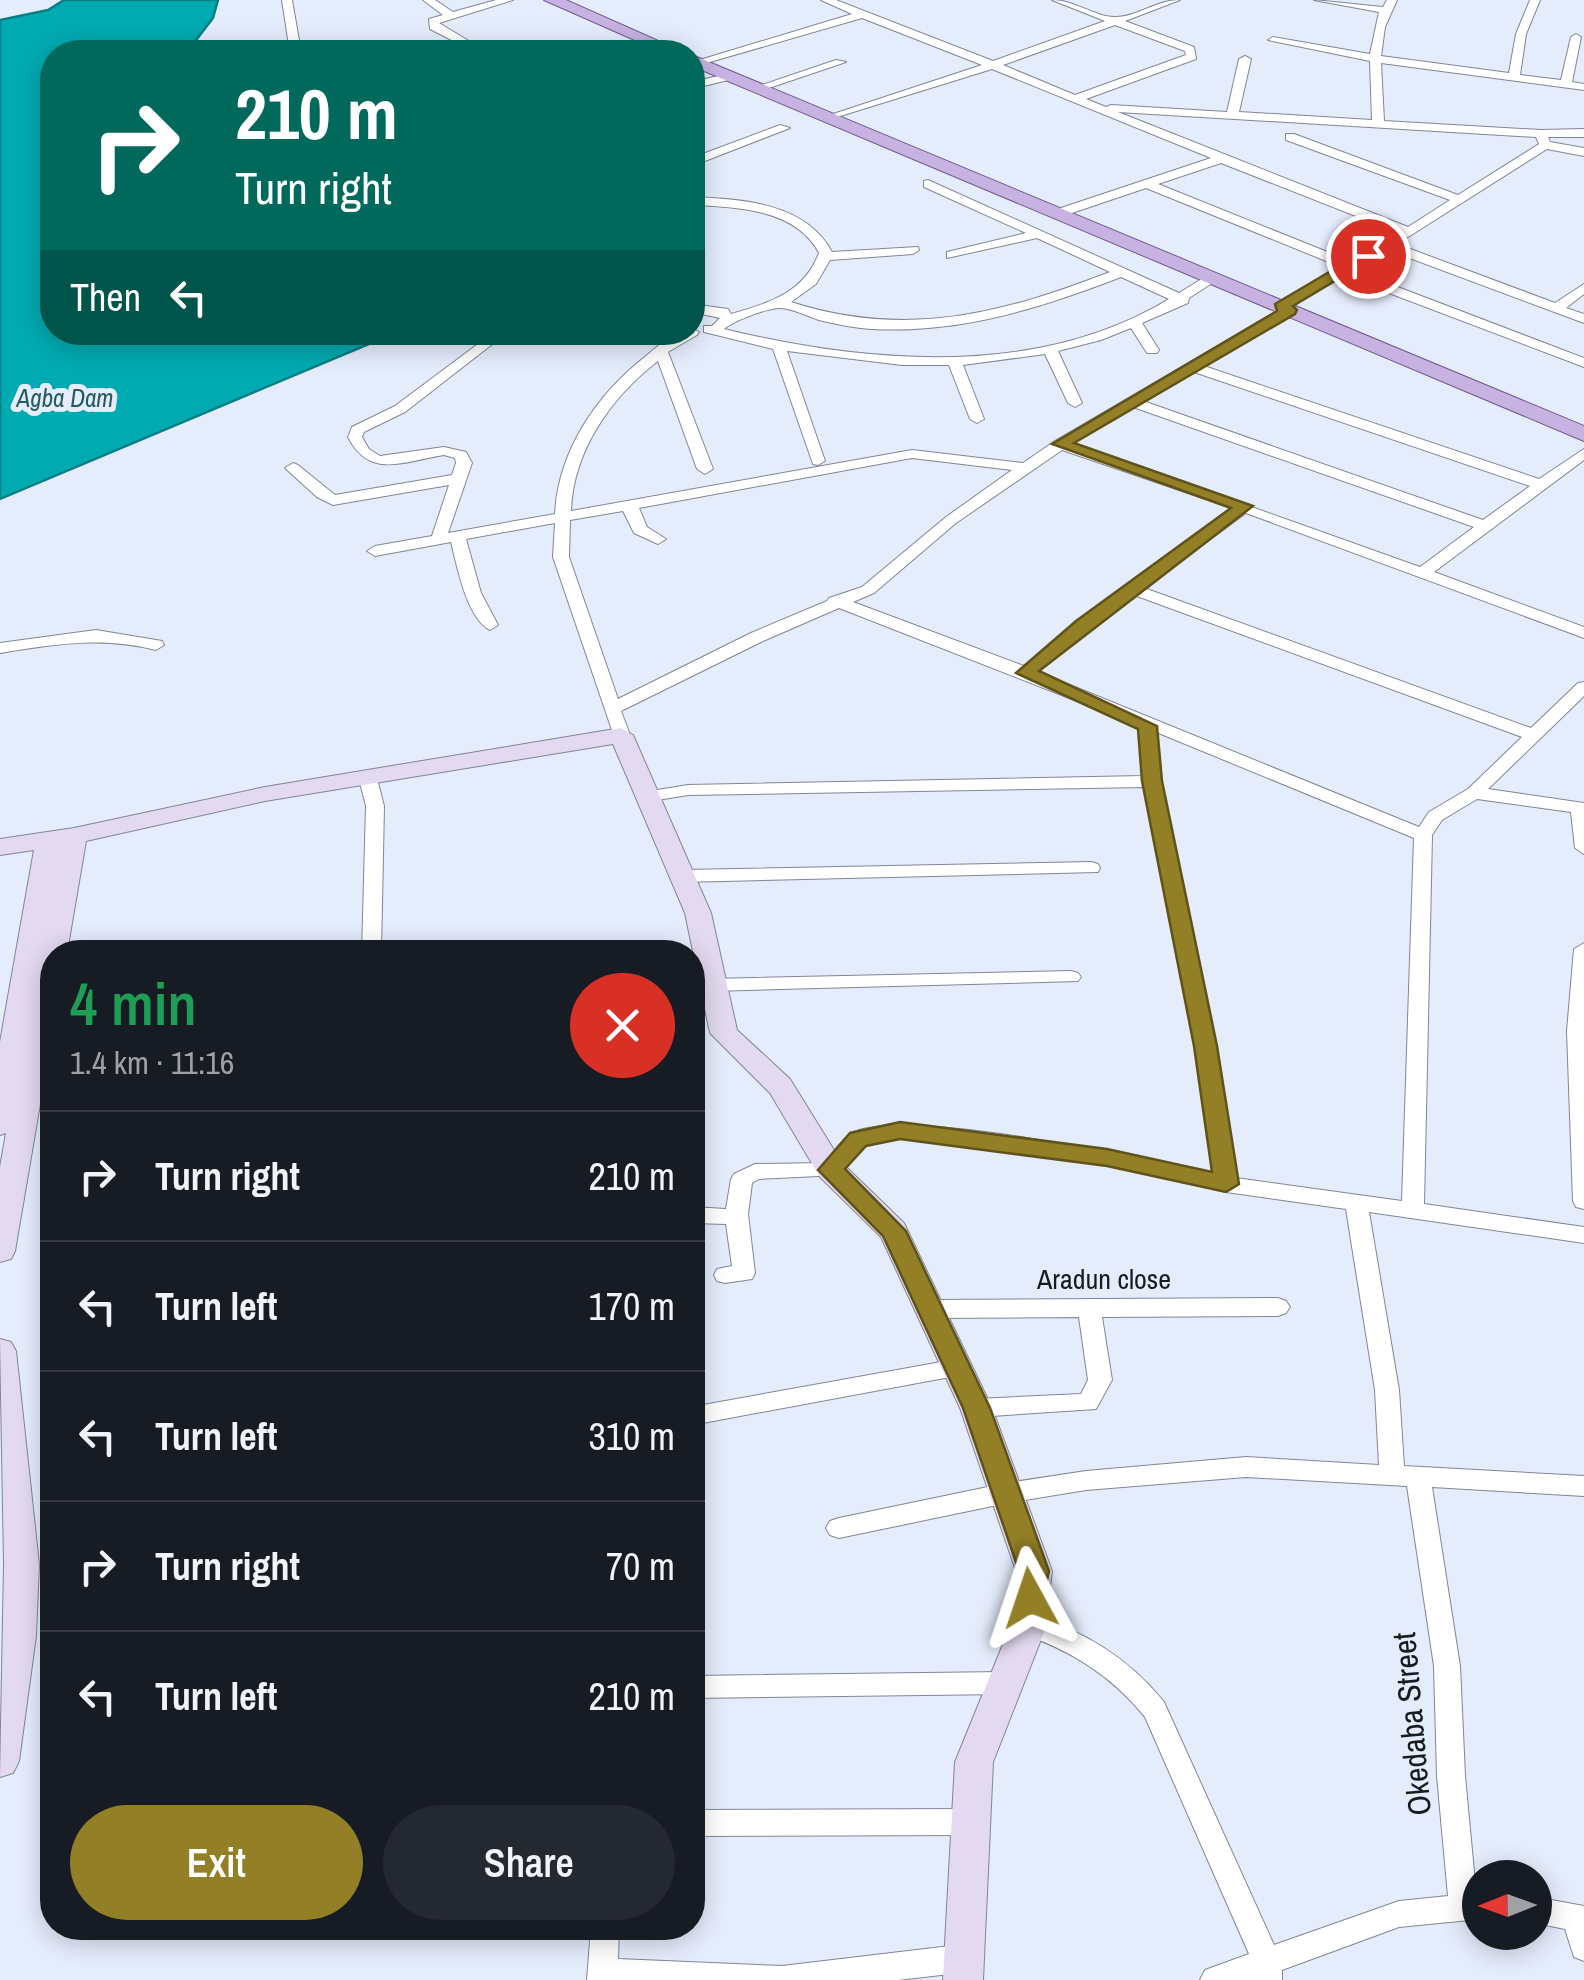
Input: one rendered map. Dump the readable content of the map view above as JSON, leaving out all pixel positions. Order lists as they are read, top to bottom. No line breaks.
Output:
{"streets":{"street":["Aradun close","Okedaba Street"]},"water":["Agba Dam"],"north":"left","page":{"turn":["210 m","Turn right"],"then":"Then","heading":["4 min","1.4 km · 11:16"],"list":[{"name":"Turn right","value":"210 m"},{"name":"Turn left","value":"170 m"},{"name":"Turn left","value":"310 m"},{"name":"Turn right","value":"70 m"},{"name":"Turn left","value":"210 m"}],"buttons":["Exit","Share"]}}
